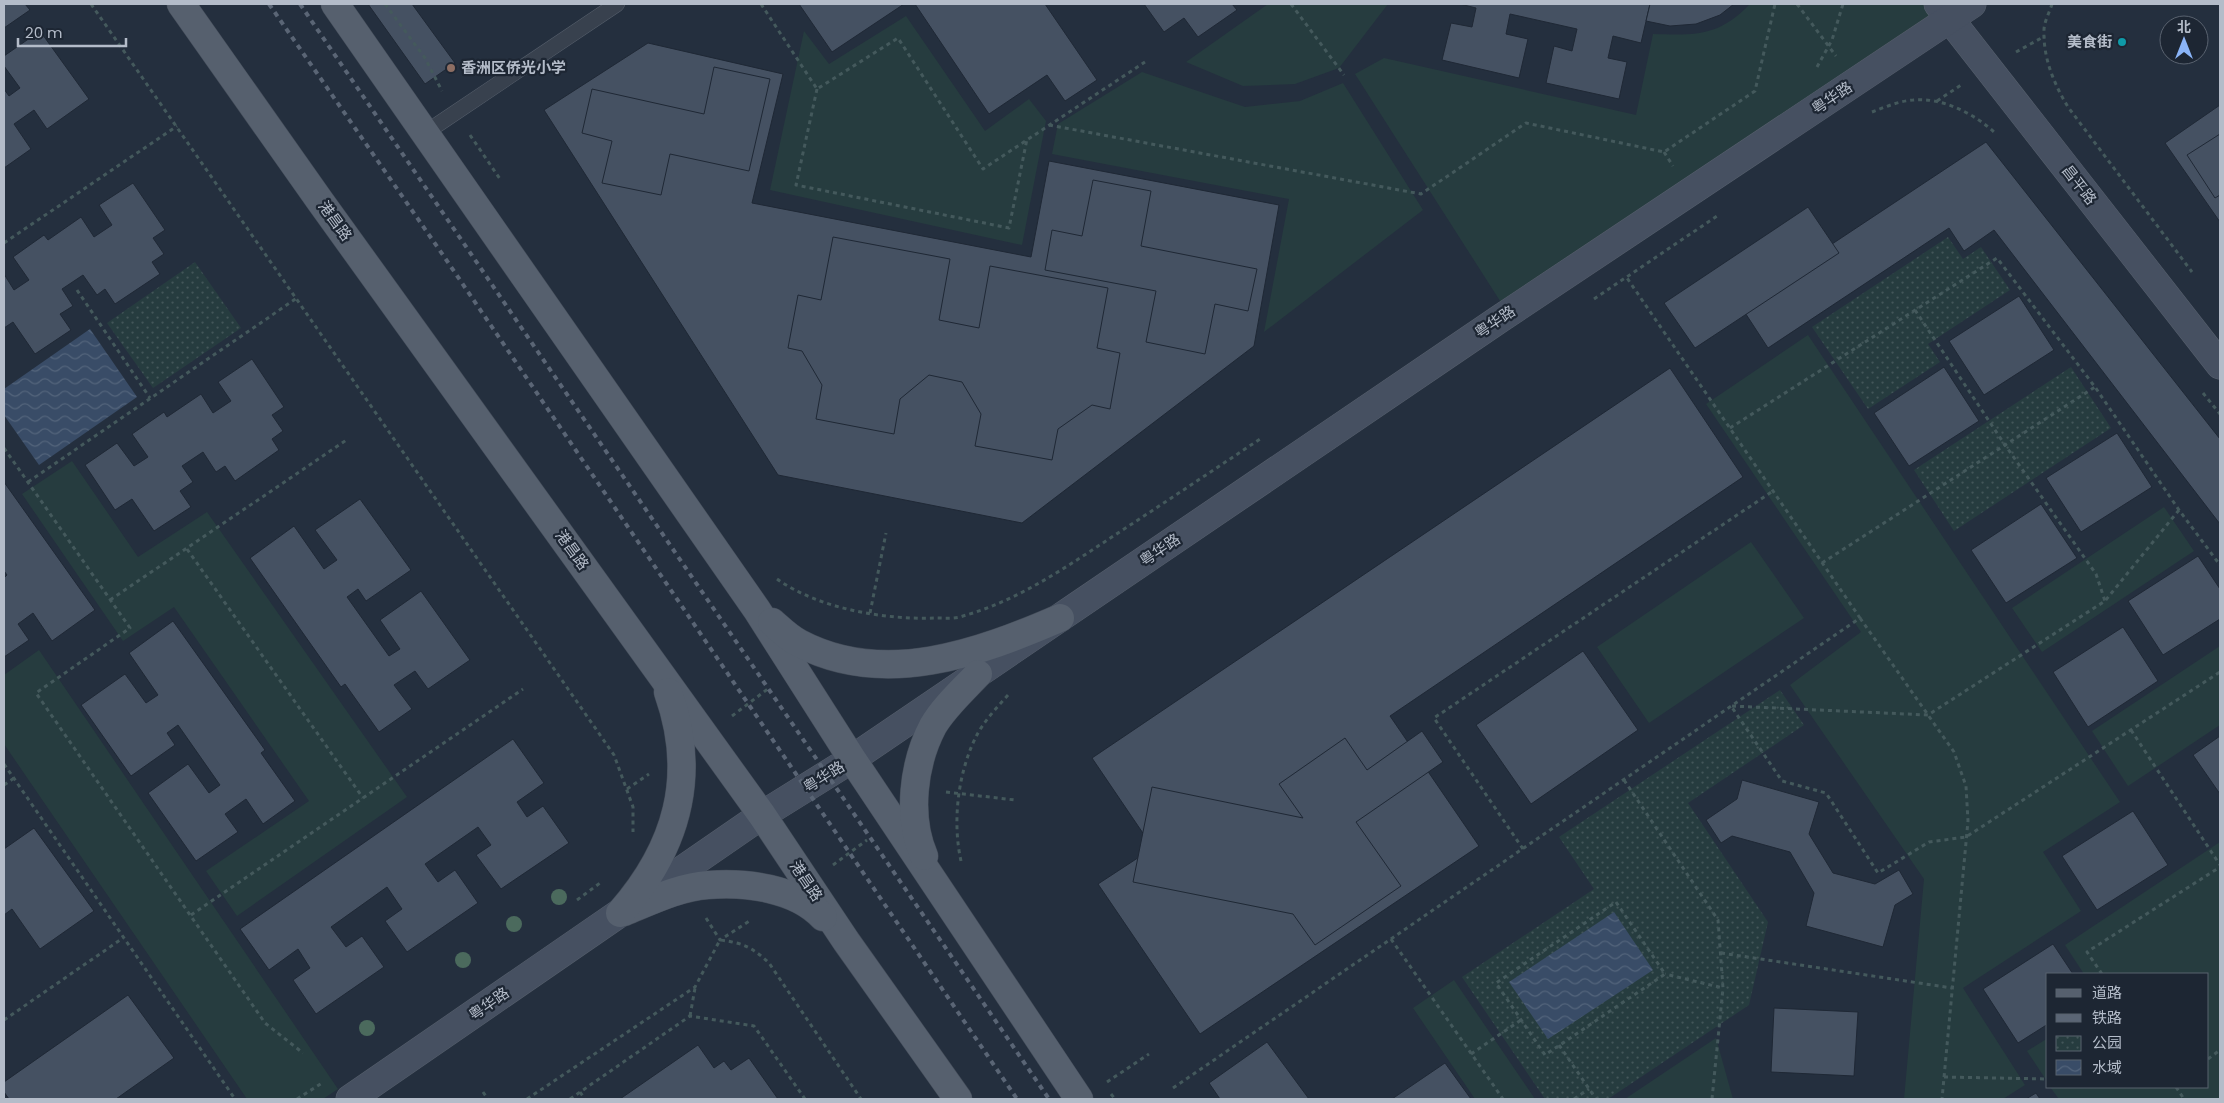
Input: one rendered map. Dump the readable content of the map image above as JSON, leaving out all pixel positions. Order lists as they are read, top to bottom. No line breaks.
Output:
{"streets":{"main road":["粤华路","昌平路","港昌路"]},"crossings":[["粤华路","昌平路"],["粤华路","港昌路"]],"places":["美食街","香洲区侨光小学"],"legend":["道路","铁路","公园","水域"],"scale_bar":"20 m","north":"top"}
